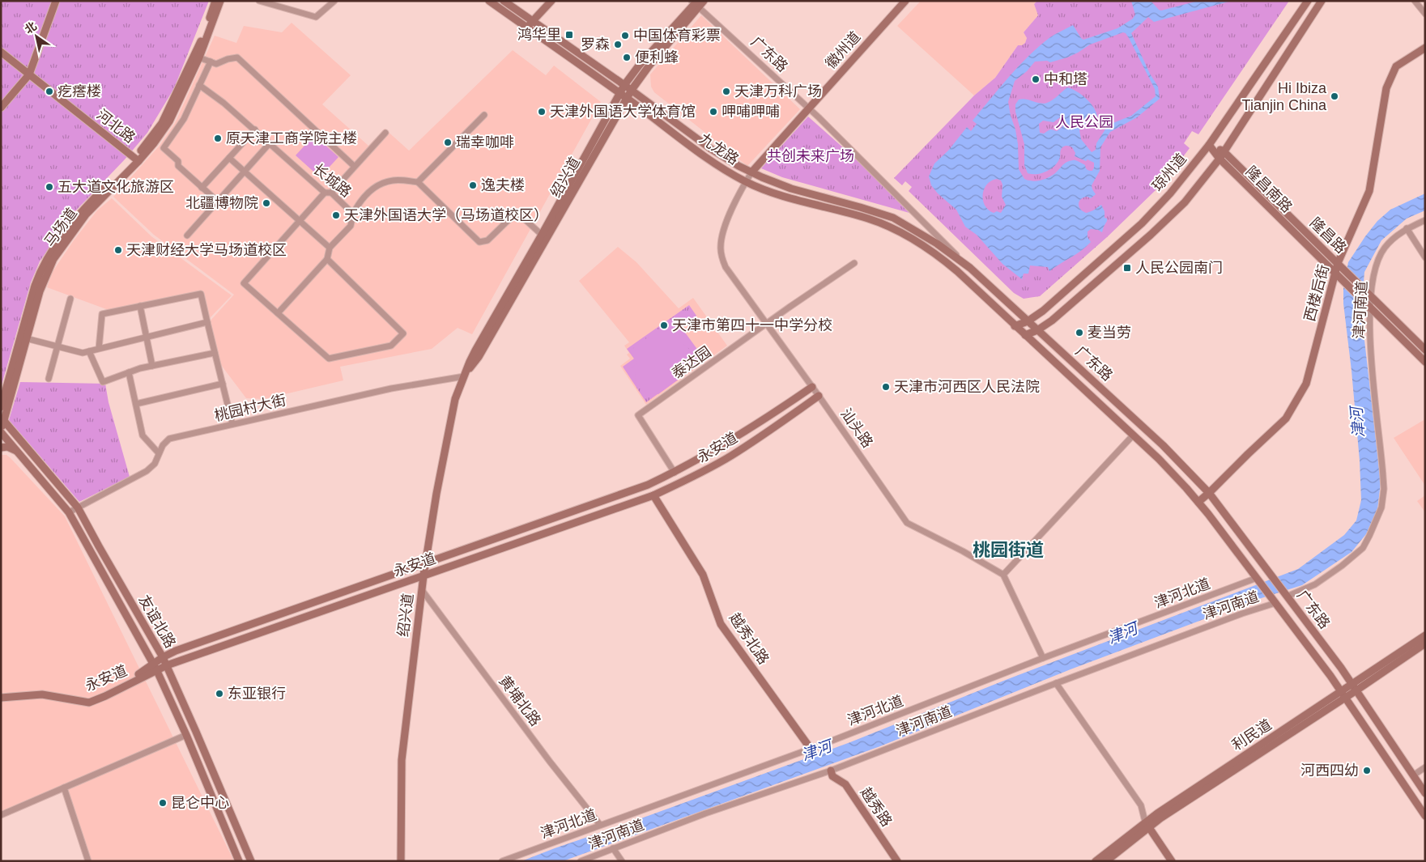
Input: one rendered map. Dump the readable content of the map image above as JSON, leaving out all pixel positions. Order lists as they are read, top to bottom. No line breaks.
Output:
{"streets":{"main road":["徽州道","广东路","河北路","九龙路","琼州道","绍兴道","隆昌南路","马场道","隆昌路","西楼后街","永安道","友谊北路","越秀北路","利民道","越秀路"],"street":["长城路","津河南道","泰达园","桃园村大街","汕头路","津河北道","黄埔北路"]},"crossings":[["徽州道","广东路"],["徽州道","九龙路"],["徽州道","汕头路"],["广东路","九龙路"],["广东路","琼州道"],["广东路","绍兴道"],["广东路","西楼后街"],["广东路","津河南道"],["广东路","津河北道"],["广东路","利民道"],["河北路","马场道"],["九龙路","绍兴道"],["九龙路","汕头路"],["琼州道","隆昌南路"],["琼州道","隆昌路"],["绍兴道","桃园村大街"],["绍兴道","永安道"],["绍兴道","黄埔北路"],["隆昌南路","隆昌路"],["隆昌南路","西楼后街"],["隆昌南路","津河南道"],["马场道","友谊北路"],["隆昌路","西楼后街"],["隆昌路","津河南道"],["津河南道","越秀路"],["泰达园","汕头路"],["泰达园","永安道"],["桃园村大街","友谊北路"],["汕头路","永安道"],["永安道","友谊北路"],["永安道","越秀北路"],["津河北道","越秀北路"],["津河北道","黄埔北路"]],"districts":["桃园街道"],"water":["津河"],"parks":["人民公园","共创未来广场"],"places":{"transit":["鸿华里","人民公园南门"],"other":["中国体育彩票","罗森","便利蜂","中和塔","疙瘩楼","天津万科广场","Hi Ibiza Tianjin China","天津外国语大学体育馆","呷哺呷哺","原天津工商学院主楼","瑞幸咖啡","逸夫楼","五大道文化旅游区","北疆博物院","天津外国语大学（马场道校区）","天津财经大学马场道校区","天津市第四十一中学分校","麦当劳","天津市河西区人民法院","东亚银行","河西四幼","昆仑中心"]},"north":"top left"}
